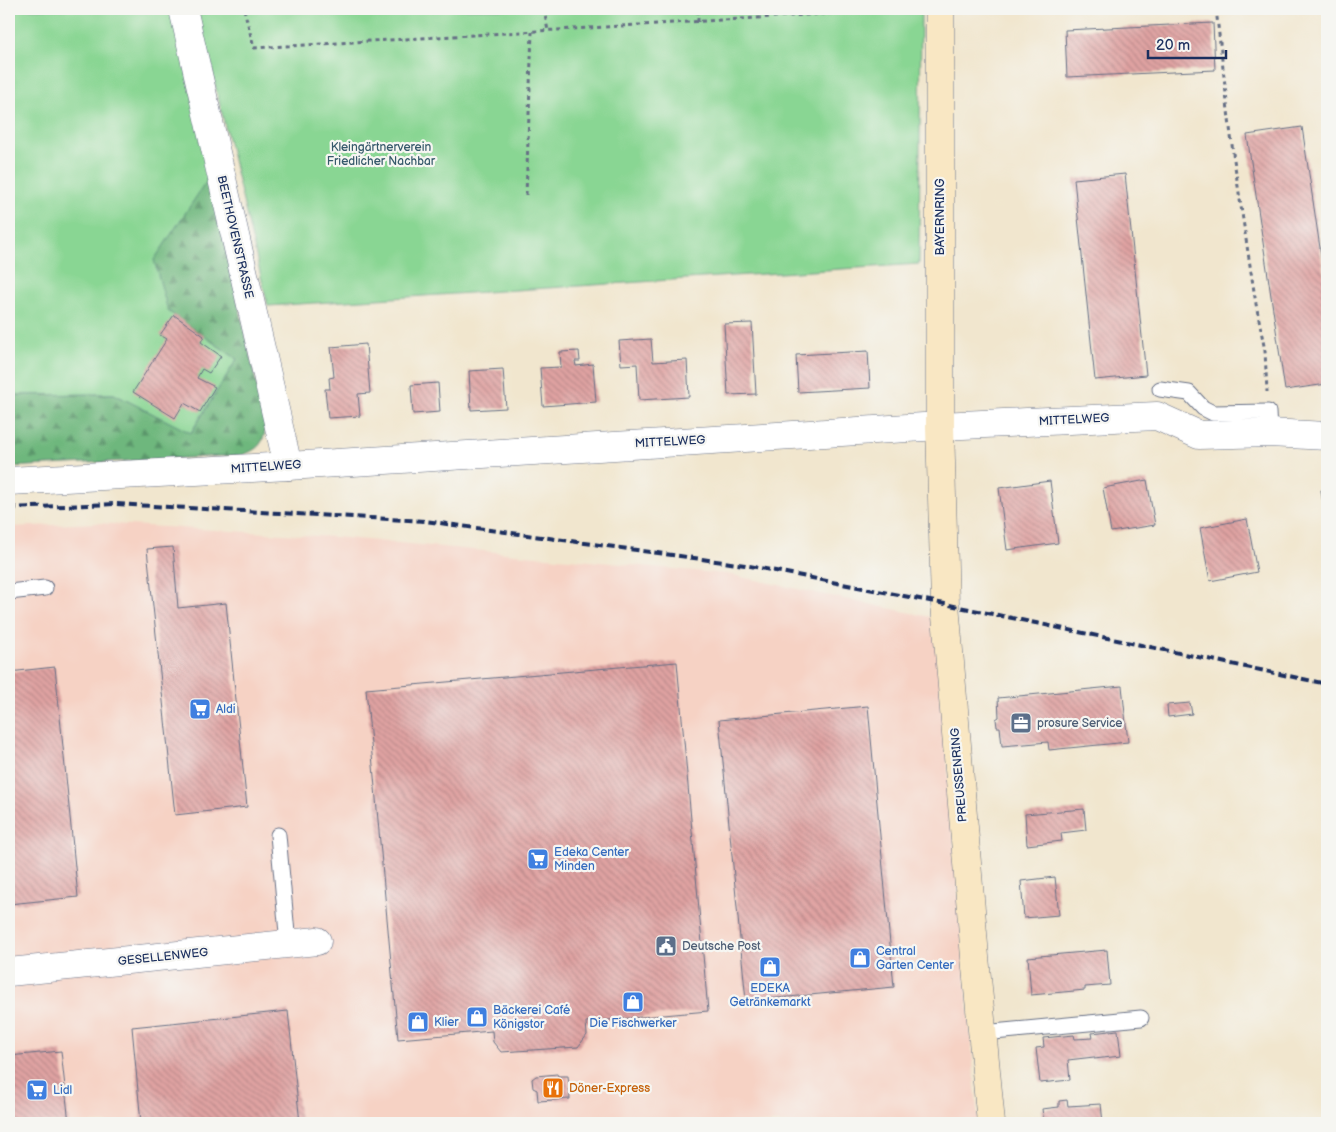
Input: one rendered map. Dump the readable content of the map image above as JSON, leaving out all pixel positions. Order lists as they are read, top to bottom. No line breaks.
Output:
{"streets":{"street":["BAYERNRING","BEETHOVENSTRASSE","MITTELWEG","PREUSSENRING","GESELLENWEG"]},"crossings":[["BAYERNRING","MITTELWEG"],["BAYERNRING","PREUSSENRING"],["BEETHOVENSTRASSE","MITTELWEG"],["MITTELWEG","PREUSSENRING"]],"parks":["Kleingärtnerverein Friedlicher Nachbar"],"places":{"supermarket":["Aldi","Edeka Center Minden","Lidl"],"office":["prosure Service"],"public building":["Deutsche Post"],"shop":["Central Garten Center","EDEKA Getränkemarkt","Die Fischwerker","Bäckerei Café Königstor","Klier"],"restaurant":["Döner-Express"]},"scale_bar":"20 m"}
